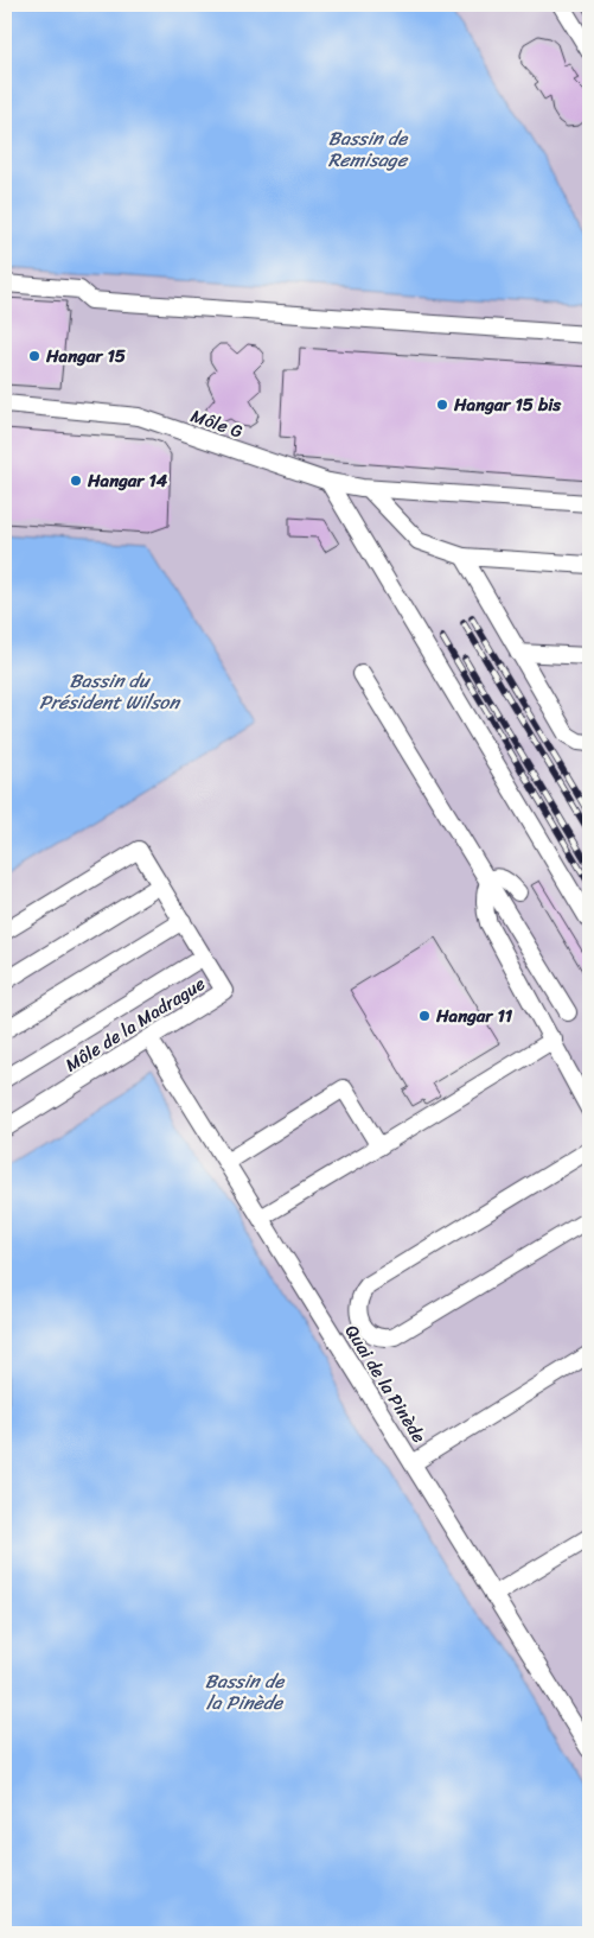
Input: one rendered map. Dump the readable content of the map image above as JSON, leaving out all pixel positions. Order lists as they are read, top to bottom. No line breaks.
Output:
{"streets":{"lane":["Môle G","Môle de la Madrague","Quai de la Pinède"]},"crossings":[["Môle de la Madrague","Quai de la Pinède"]],"water":["Bassin de Remisage","Bassin du Président Wilson","Bassin de la Pinède"],"places":["Hangar 15","Hangar 15 bis","Hangar 14","Hangar 11"]}
